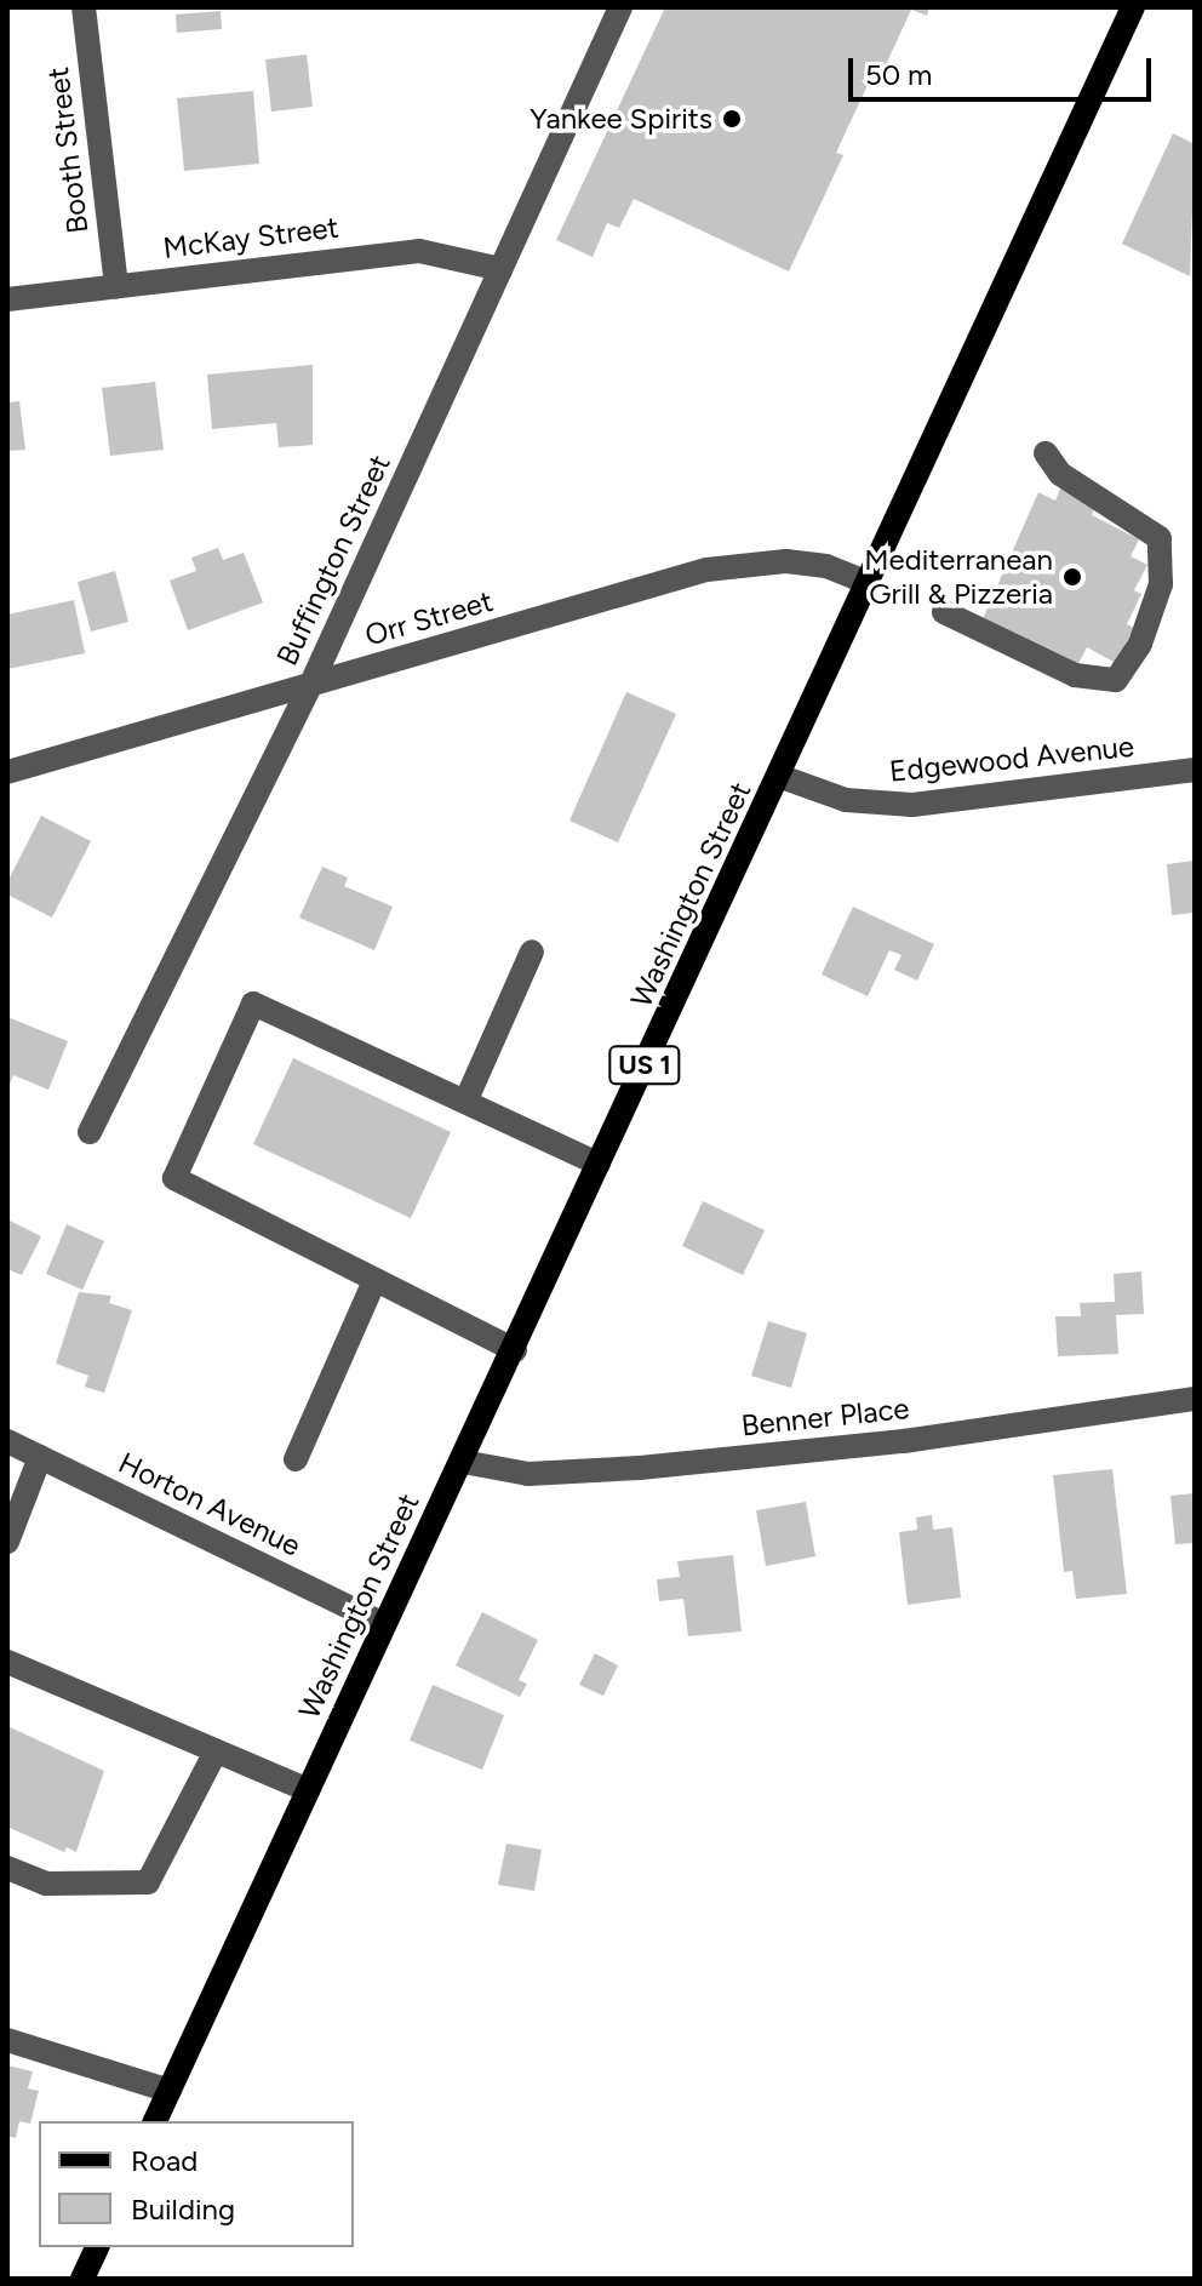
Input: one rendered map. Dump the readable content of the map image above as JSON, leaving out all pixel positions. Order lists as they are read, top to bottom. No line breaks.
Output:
{"streets":{"main road":["Washington Street","US 1"],"street":["Booth Street","McKay Street","Buffington Street","Orr Street","Edgewood Avenue","Benner Place","Horton Avenue"]},"crossings":[["Booth Street","McKay Street"],["McKay Street","Buffington Street"],["Buffington Street","Orr Street"],["Orr Street","Washington Street"],["Edgewood Avenue","Washington Street"],["Washington Street","Benner Place"],["Washington Street","Horton Avenue"]],"places":["Yankee Spirits","Mediterranean Grill & Pizzeria"],"legend":["Road","Building"],"scale_bar":"50 m"}
